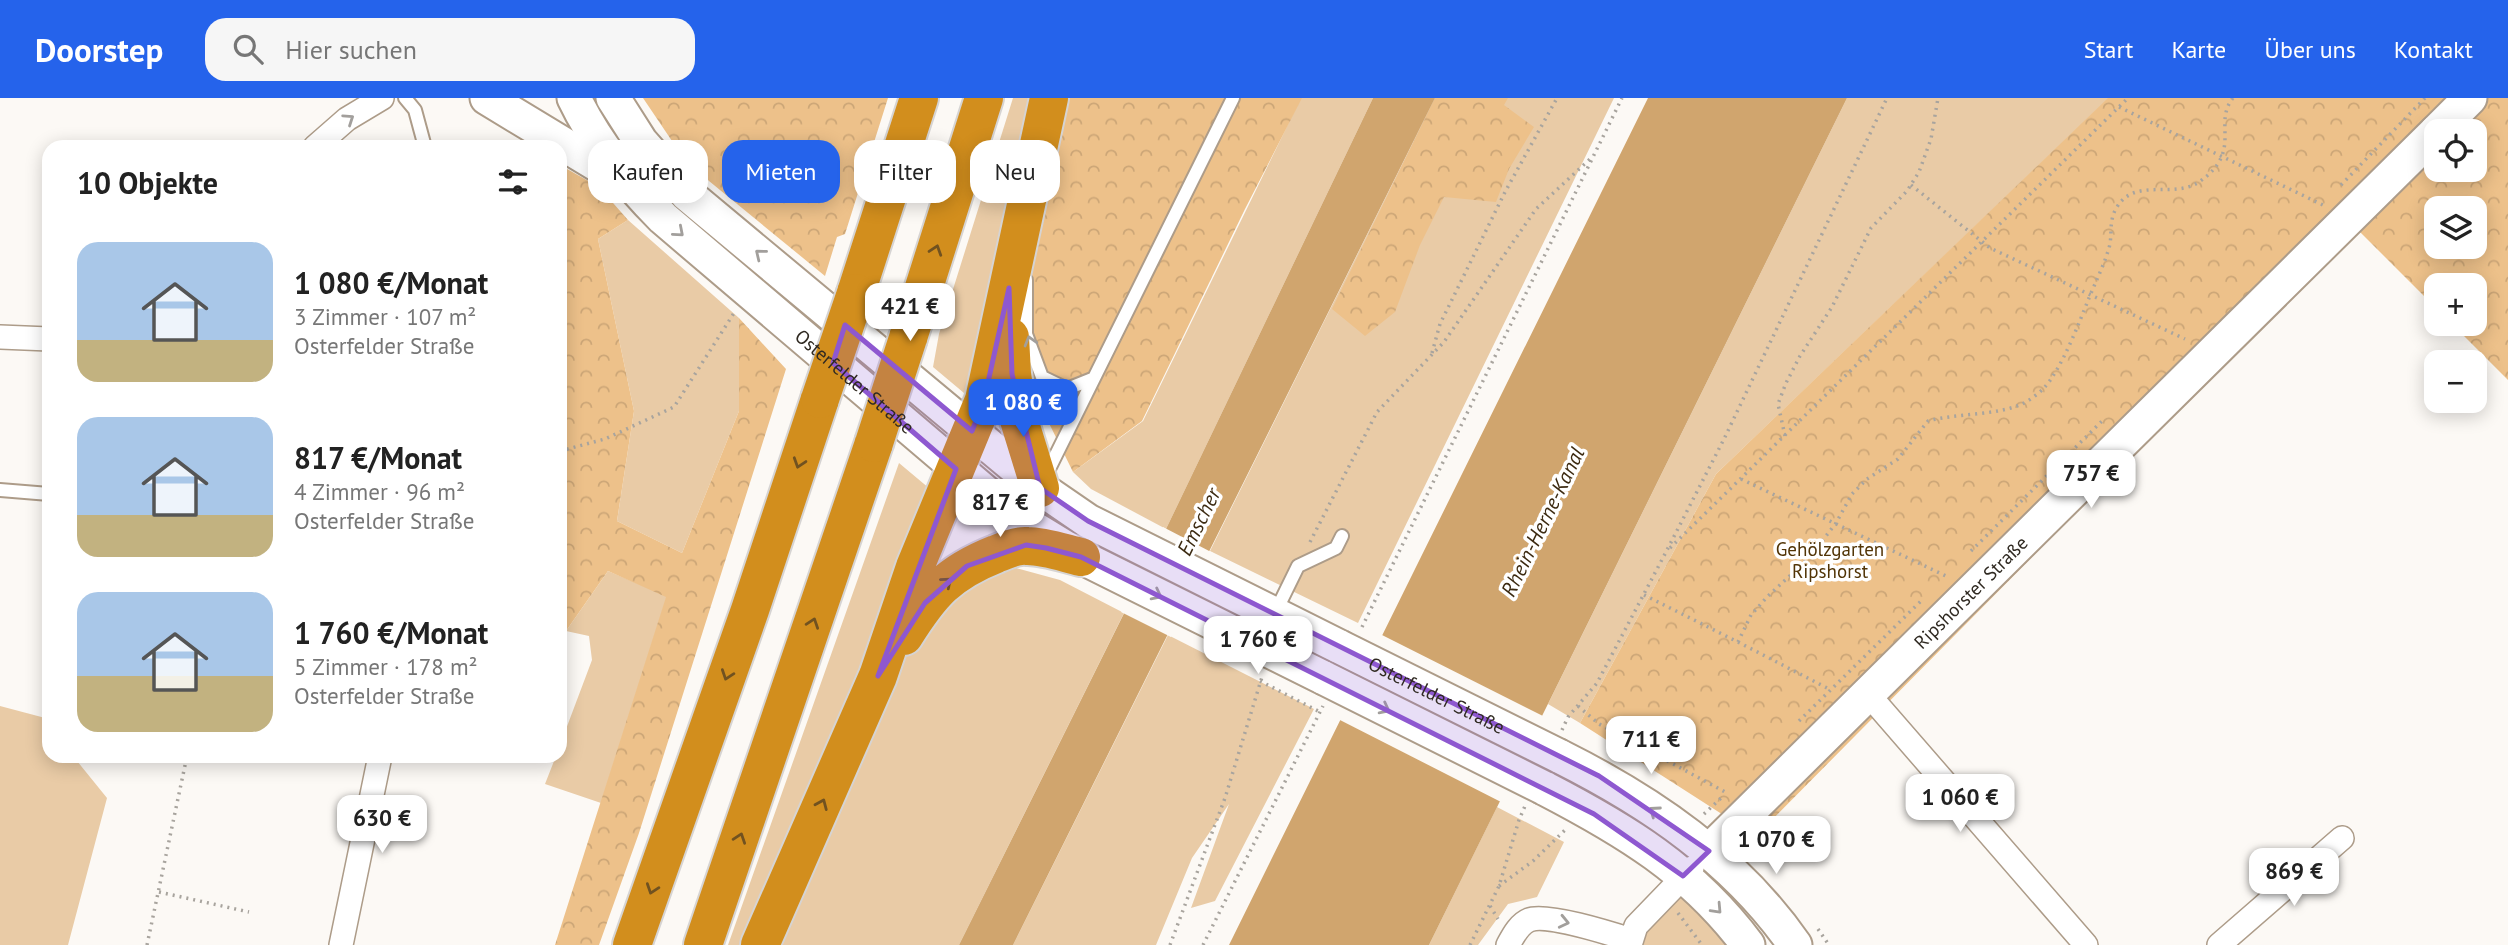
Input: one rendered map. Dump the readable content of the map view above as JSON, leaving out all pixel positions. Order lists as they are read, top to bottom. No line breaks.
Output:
{"streets":{"main road":["Osterfelder Straße","Ripshorster Straße"]},"crossings":[["Osterfelder Straße","Ripshorster Straße"]],"water":["Emscher","Rhein-Herne-Kanal"],"parks":["Gehölzgarten Ripshorst"],"page":{"header":"Doorstep","search":"Hier suchen","nav":["Start","Karte","Über uns","Kontakt"],"map_buttons":["+","−"],"chip":["Kaufen","Mieten","Filter","Neu"],"heading":"10 Objekte","list":[{"name":"1 080 €/Monat","note":"3 Zimmer · 107 m² · Osterfelder Straße"},{"name":"817 €/Monat","note":"4 Zimmer · 96 m² · Osterfelder Straße"},{"name":"1 760 €/Monat","note":"5 Zimmer · 178 m² · Osterfelder Straße"}],"price":["421 €","1 080 €","757 €","817 €","1 760 €","711 €","1 060 €","630 €","1 070 €","869 €"]}}
